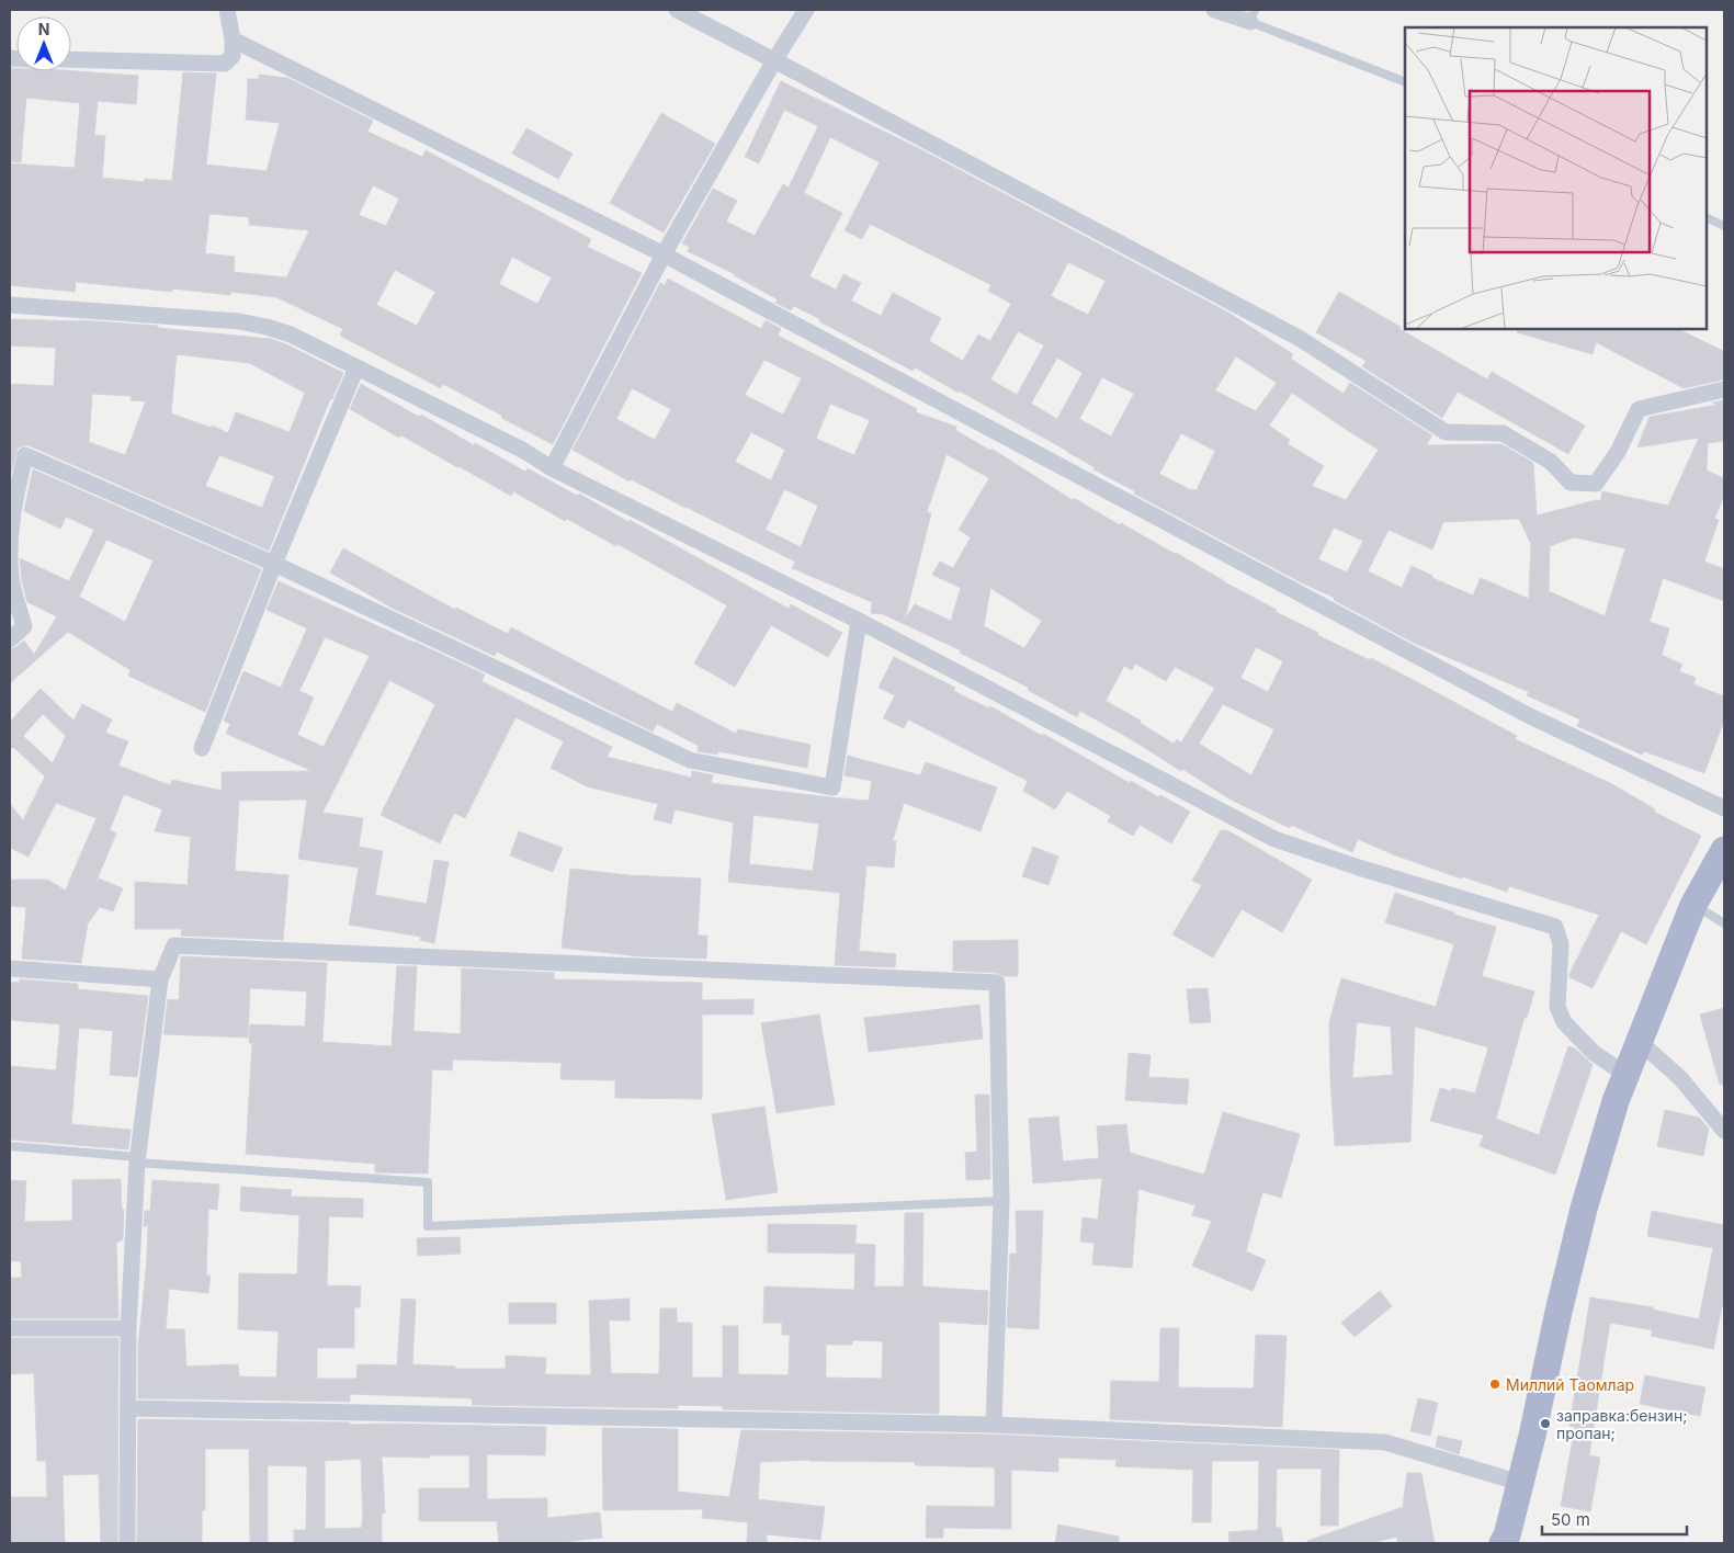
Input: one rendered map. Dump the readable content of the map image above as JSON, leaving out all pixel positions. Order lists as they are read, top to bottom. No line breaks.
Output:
{"places":["Миллий Таомлар","заправка:бензин; пропан;"],"scale_bar":"50 m","north":"top"}
